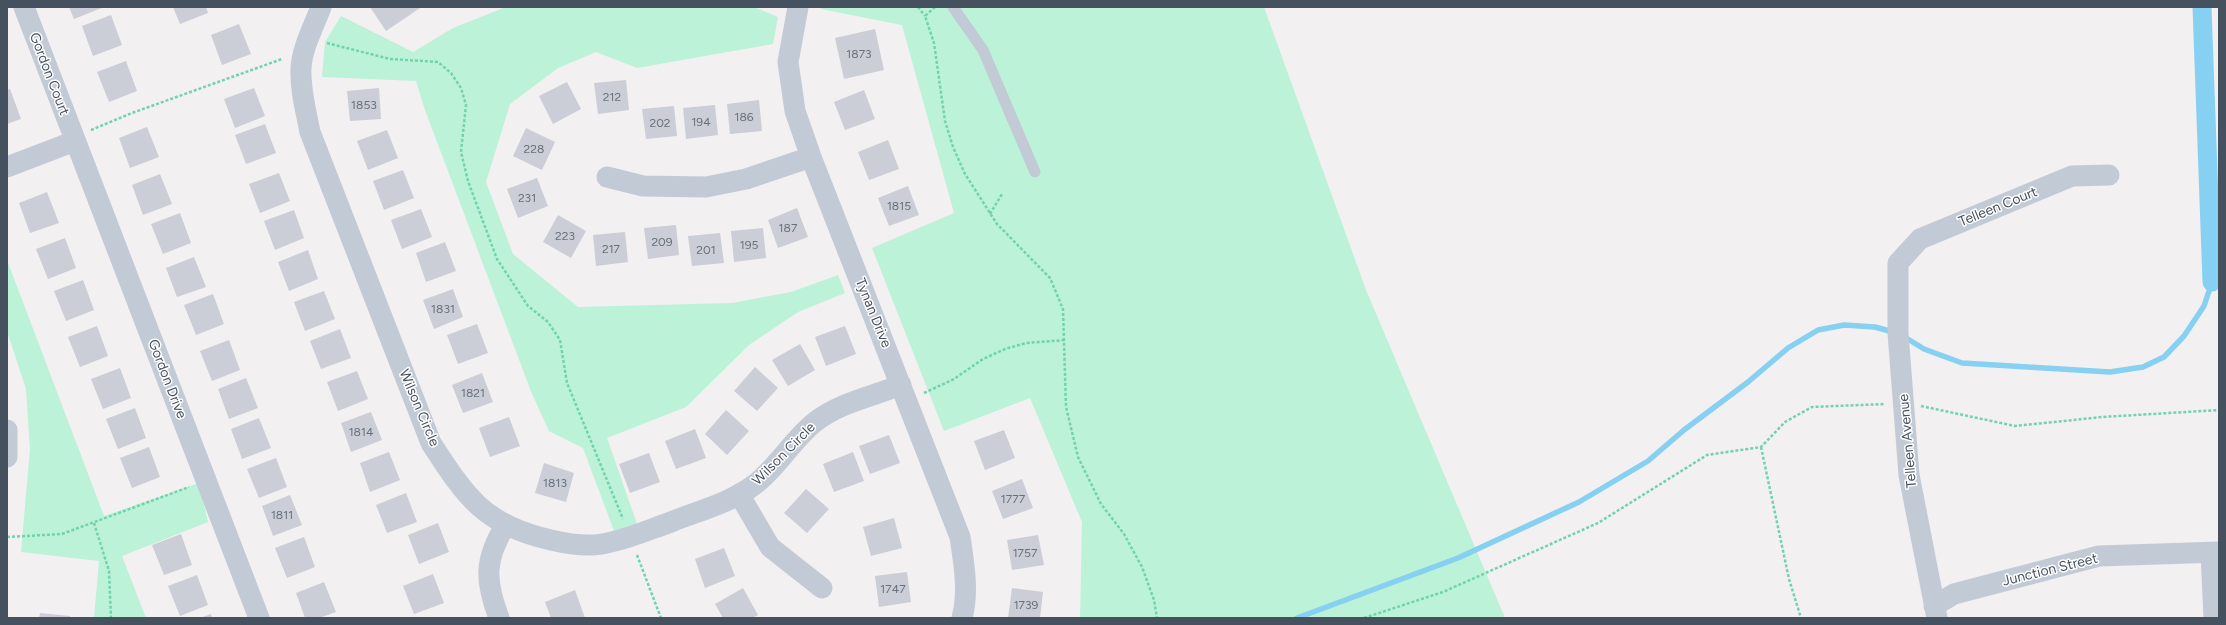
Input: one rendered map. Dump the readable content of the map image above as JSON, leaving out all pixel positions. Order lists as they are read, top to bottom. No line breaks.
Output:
{"streets":{"street":["Gordon Court","Telleen Court","Tynan Drive","Gordon Drive","Wilson Circle","Telleen Avenue","Junction Street"]},"crossings":[["Gordon Court","Gordon Drive"],["Telleen Court","Telleen Avenue"],["Tynan Drive","Wilson Circle"],["Telleen Avenue","Junction Street"]],"house_numbers":["1873","212","1853","186","194","202","228","231","1815","187","223","209","195","217","201","1831","1821","1814","1813","1777","1811","1757","1747","1739"]}
